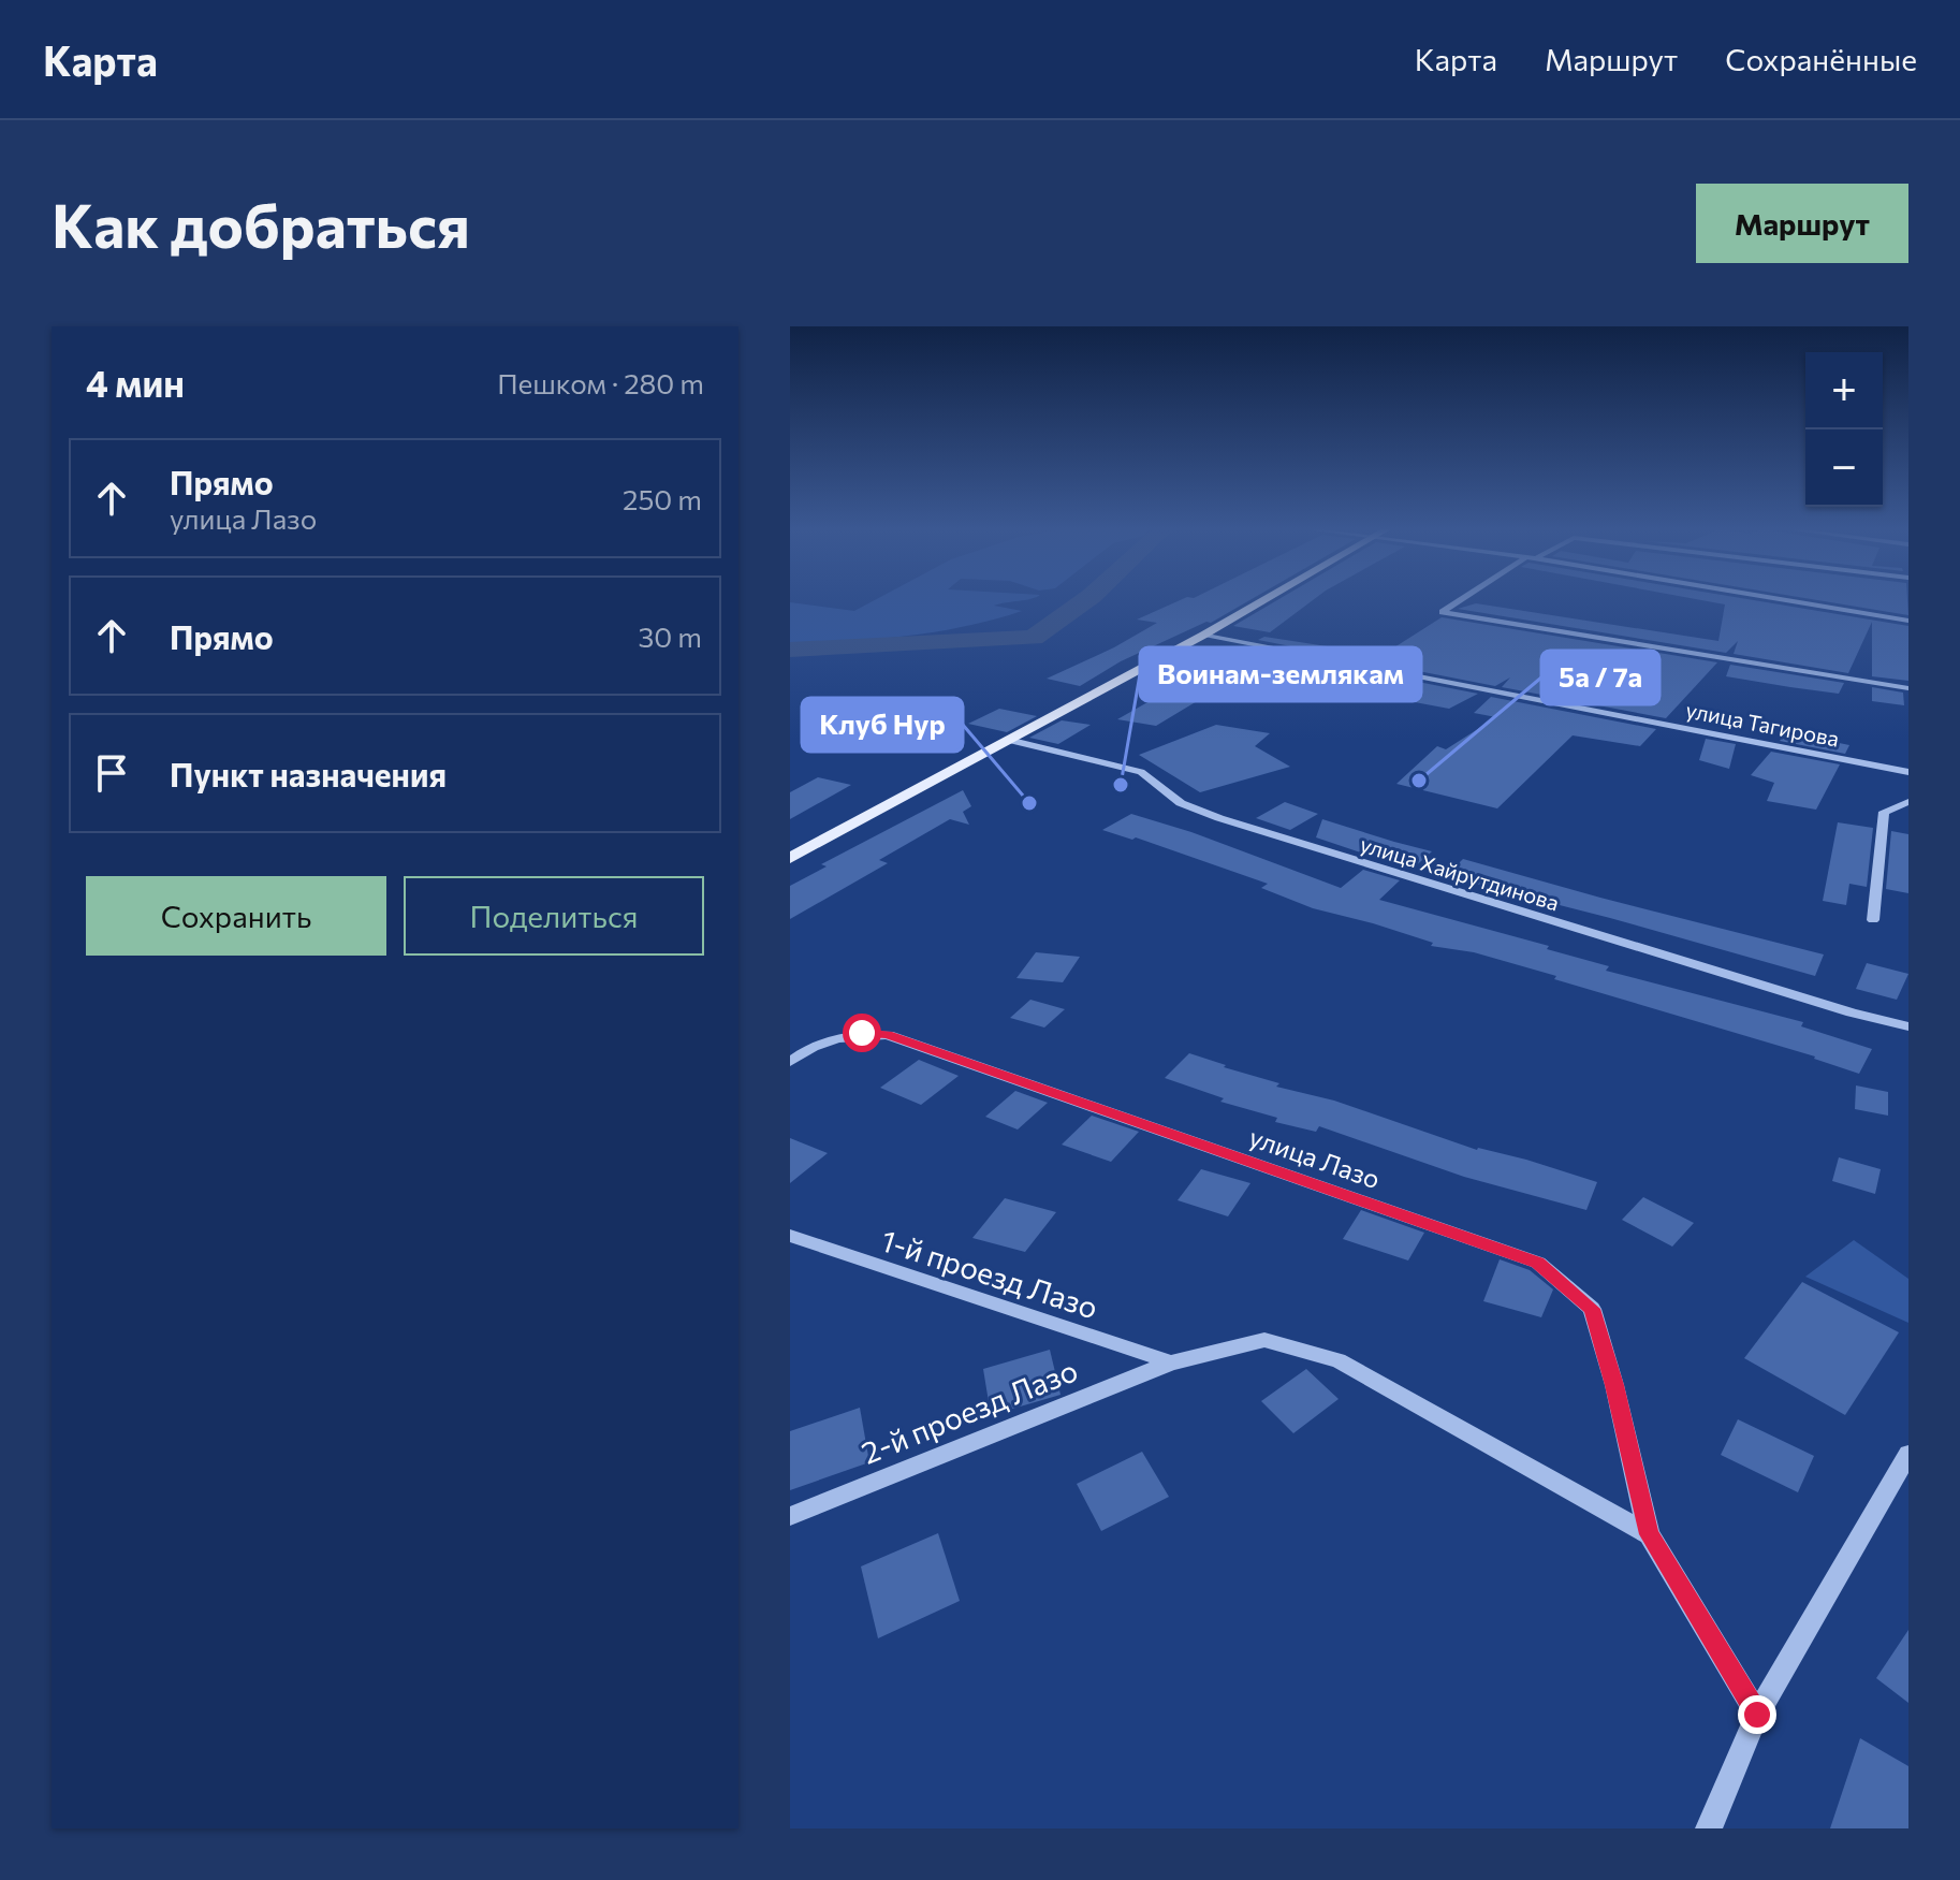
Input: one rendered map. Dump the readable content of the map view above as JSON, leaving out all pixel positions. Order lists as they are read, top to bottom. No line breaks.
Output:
{"streets":{"street":["улица Тагирова","улица Хайрутдинова","улица Лазо","1-й проезд Лазо","2-й проезд Лазо"]},"crossings":[["улица Лазо","2-й проезд Лазо"],["1-й проезд Лазо","2-й проезд Лазо"]],"places":["5а / 7а","Воинам-землякам","Клуб Нур"],"page":{"header":"Карта","nav":["Карта","Маршрут","Сохранённые"],"buttons":["Маршрут",["Сохранить","Поделиться"]],"title":"Как добраться","heading":["4 мин","Пешком · 280 m"],"map_buttons":["+","−"],"list":[["Прямо","улица Лазо","250 m"],["Прямо","30 m"],"Пункт назначения"]}}
